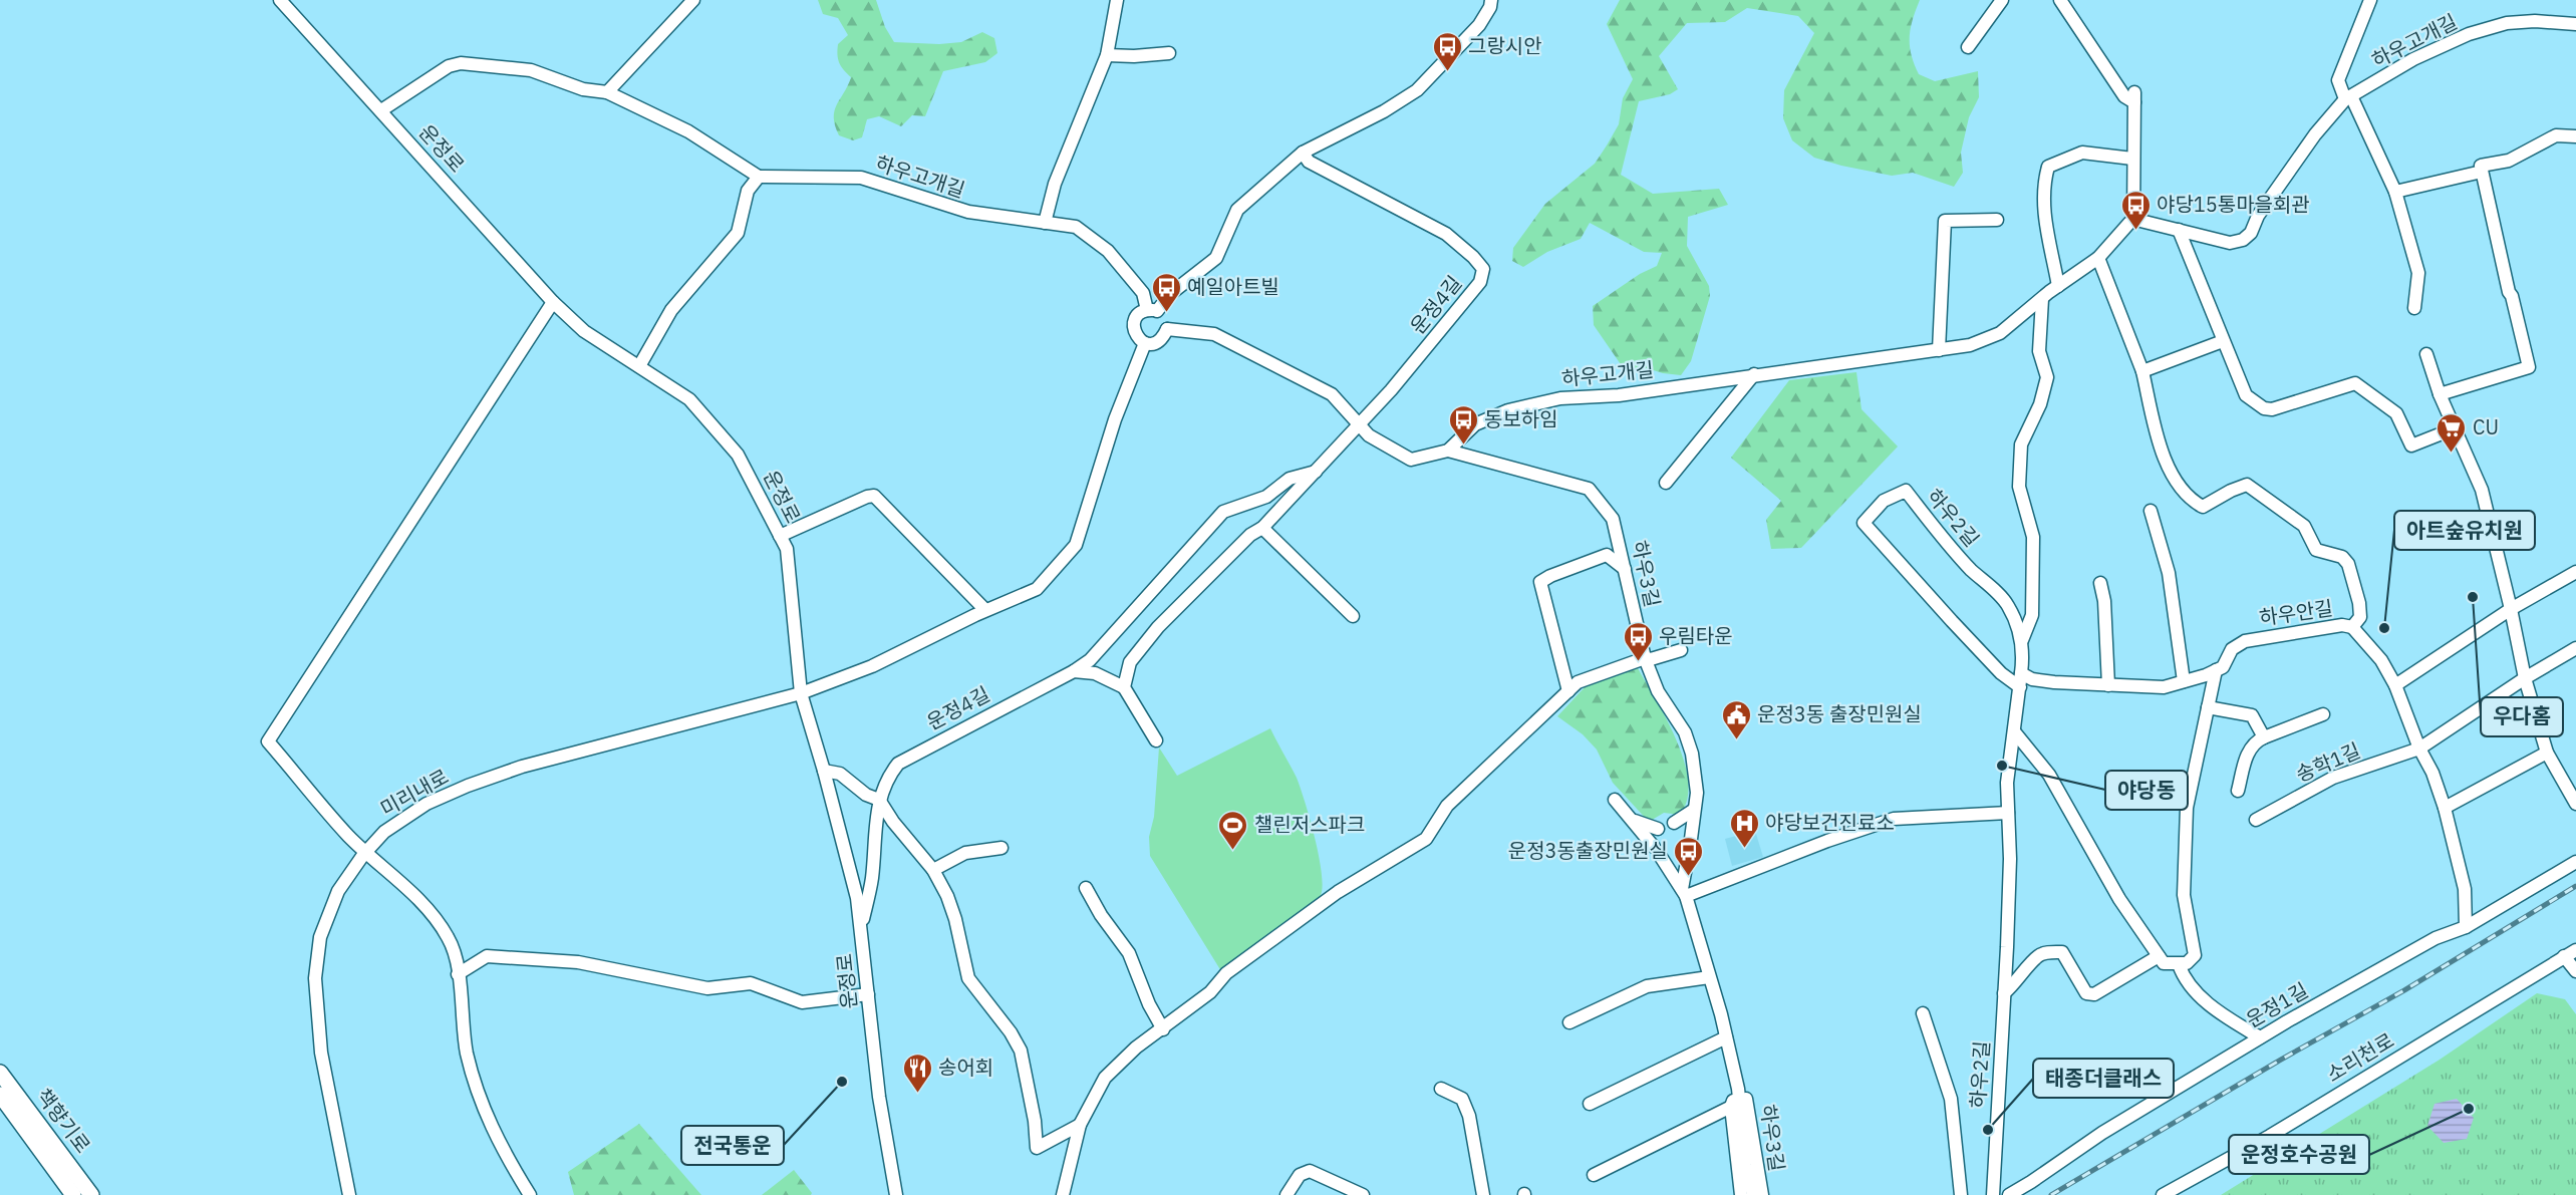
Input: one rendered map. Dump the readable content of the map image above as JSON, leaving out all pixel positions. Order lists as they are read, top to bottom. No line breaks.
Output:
{"streets":{"main road":["책향기로"],"street":["하우고개길","운정로","운정4길","하우2길","하우3길","하우안길","송학1길","미리내로","운정1길","소리천로"]},"crossings":[["하우고개길","하우3길"],["하우고개길","미리내로"],["운정로","운정4길"],["운정로","미리내로"]],"places":{"bus stop":["그랑시안","야당15통마을회관","예일아트빌","동보하임","우림타운","운정3동출장민원실"],"supermarket":["CU"],"other":["우다홈","아트숲유치원","야당동","전국통운","운정호수공원","태종더클래스"],"public building":["운정3동 출장민원실"],"hospital":["야당보건진료소"],"sports":["챌린저스파크"],"restaurant":["송어회"]}}
